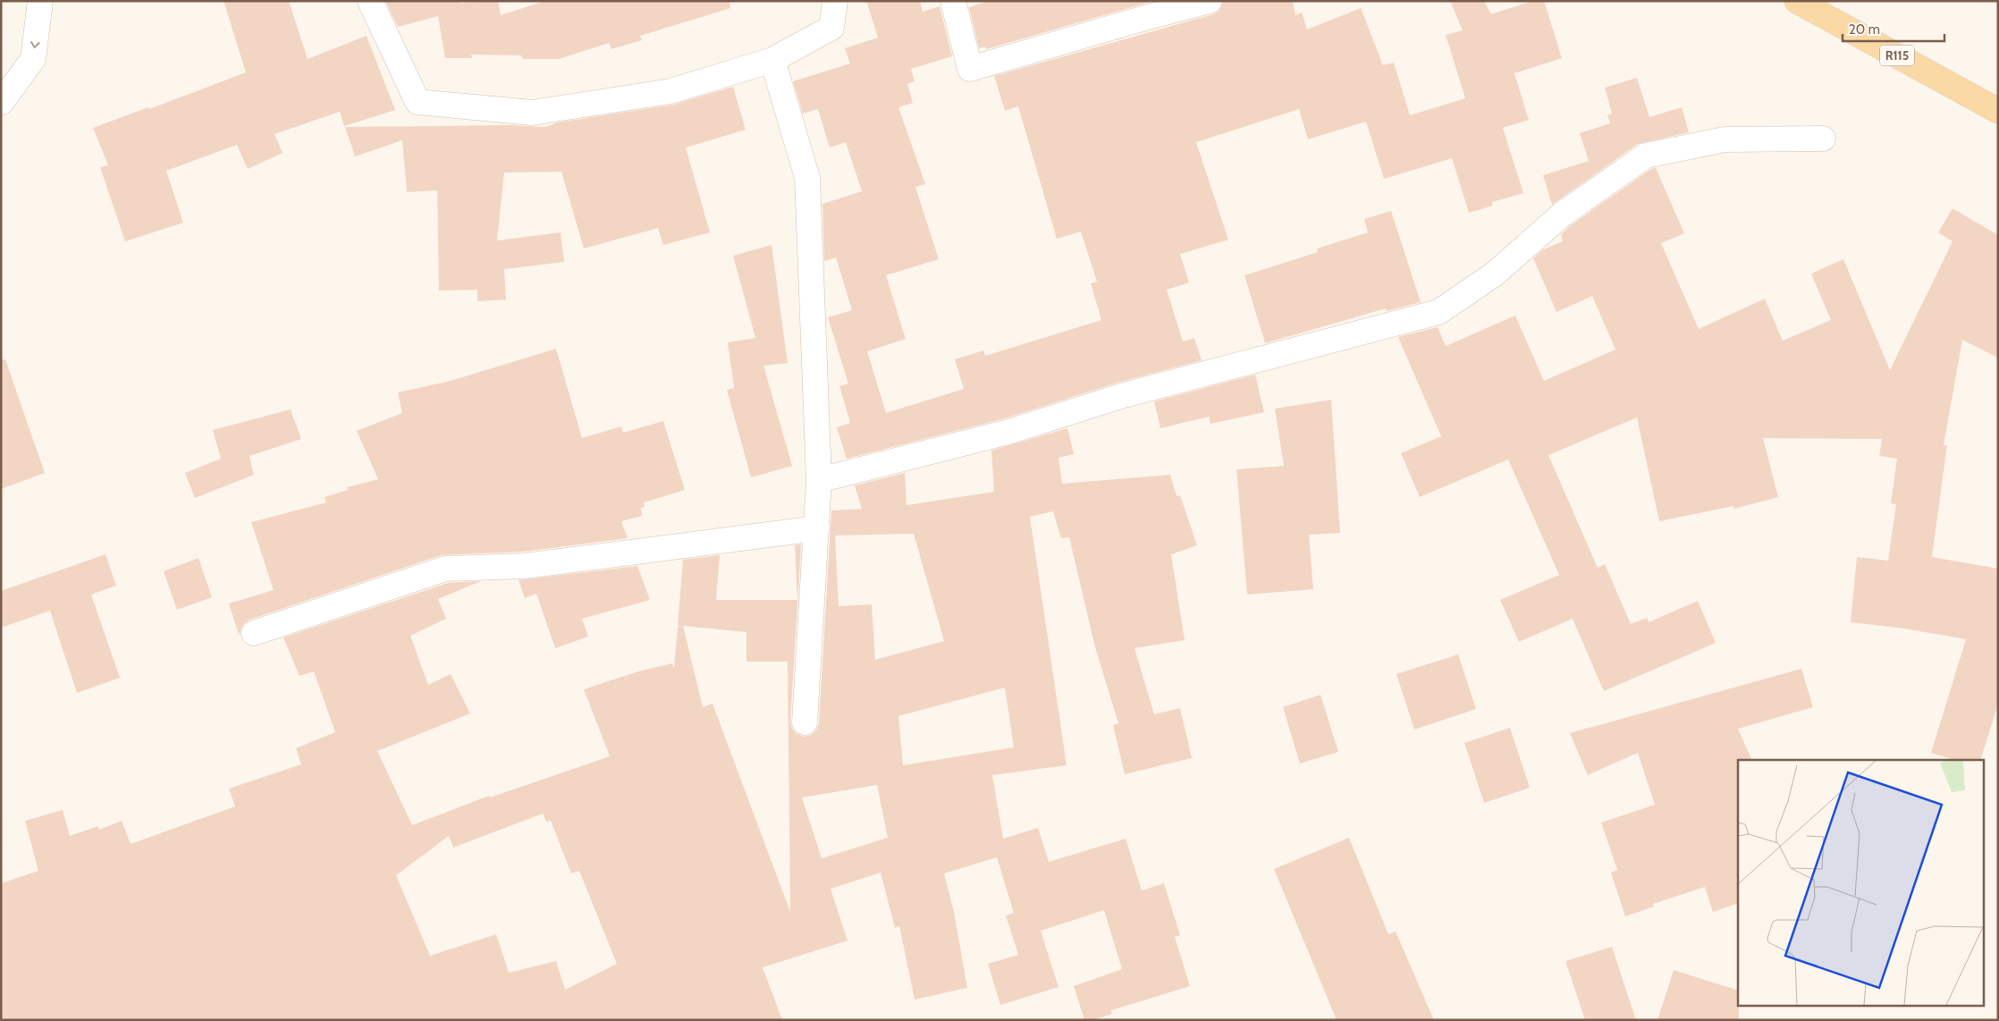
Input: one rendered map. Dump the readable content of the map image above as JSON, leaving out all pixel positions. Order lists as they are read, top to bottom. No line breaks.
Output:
{"streets":{"main road":["R115"]},"scale_bar":"20 m"}
